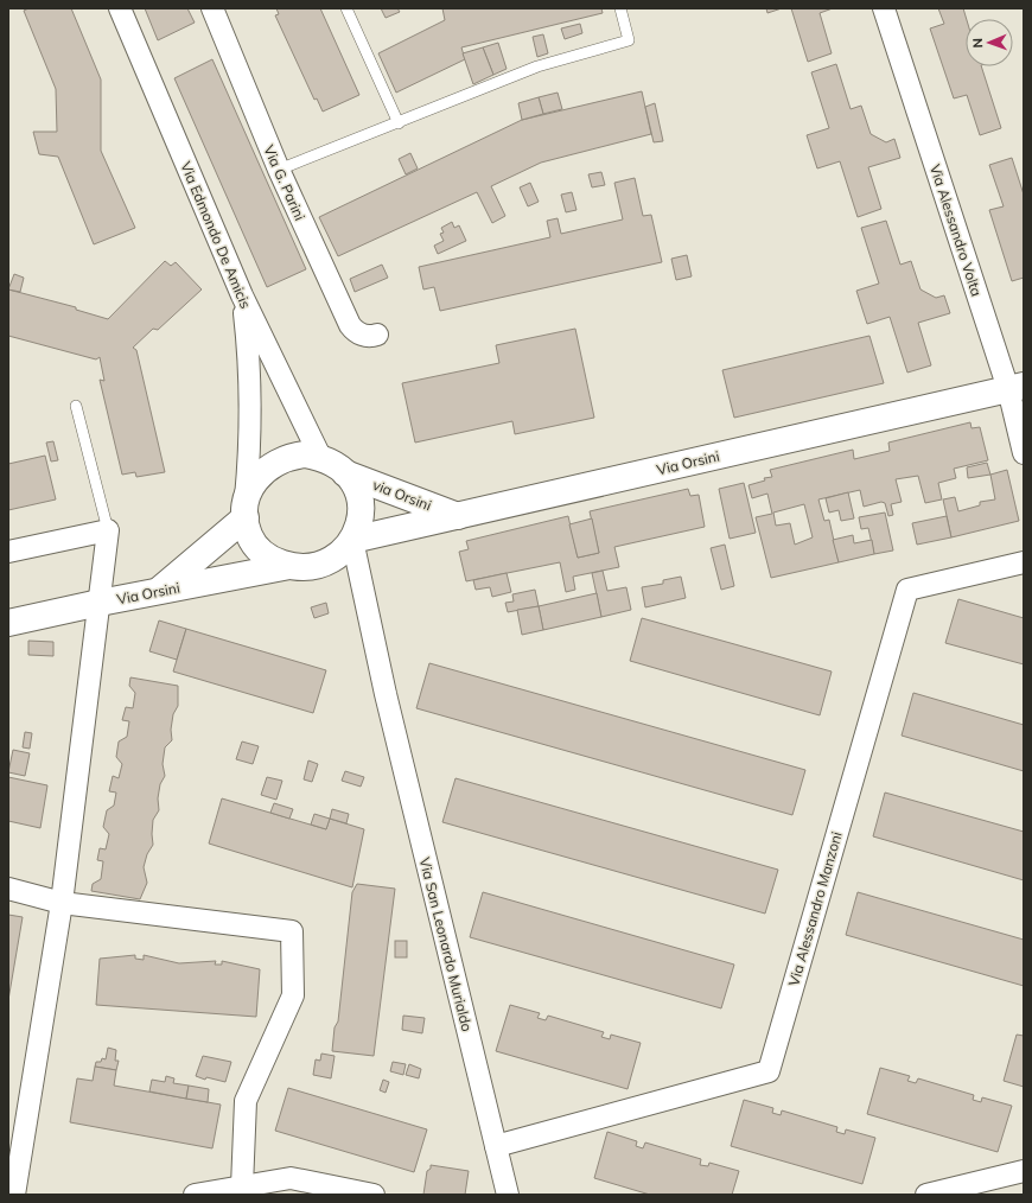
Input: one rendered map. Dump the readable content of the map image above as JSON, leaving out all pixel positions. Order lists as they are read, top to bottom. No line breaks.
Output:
{"streets":{"main road":["Via Orsini","via Orsini"],"street":["Via G. Parini","Via Alessandro Volta","Via Edmondo De Amicis","Via Alessandro Manzoni","Via San Leonardo Murialdo"]},"crossings":[["Via Alessandro Volta","Via Orsini"],["Via Edmondo De Amicis","Via Orsini"],["Via Edmondo De Amicis","via Orsini"],["Via Edmondo De Amicis","Via San Leonardo Murialdo"],["Via Orsini","via Orsini"],["Via Orsini","Via San Leonardo Murialdo"],["via Orsini","Via San Leonardo Murialdo"],["Via Alessandro Manzoni","Via San Leonardo Murialdo"]],"north":"left"}
